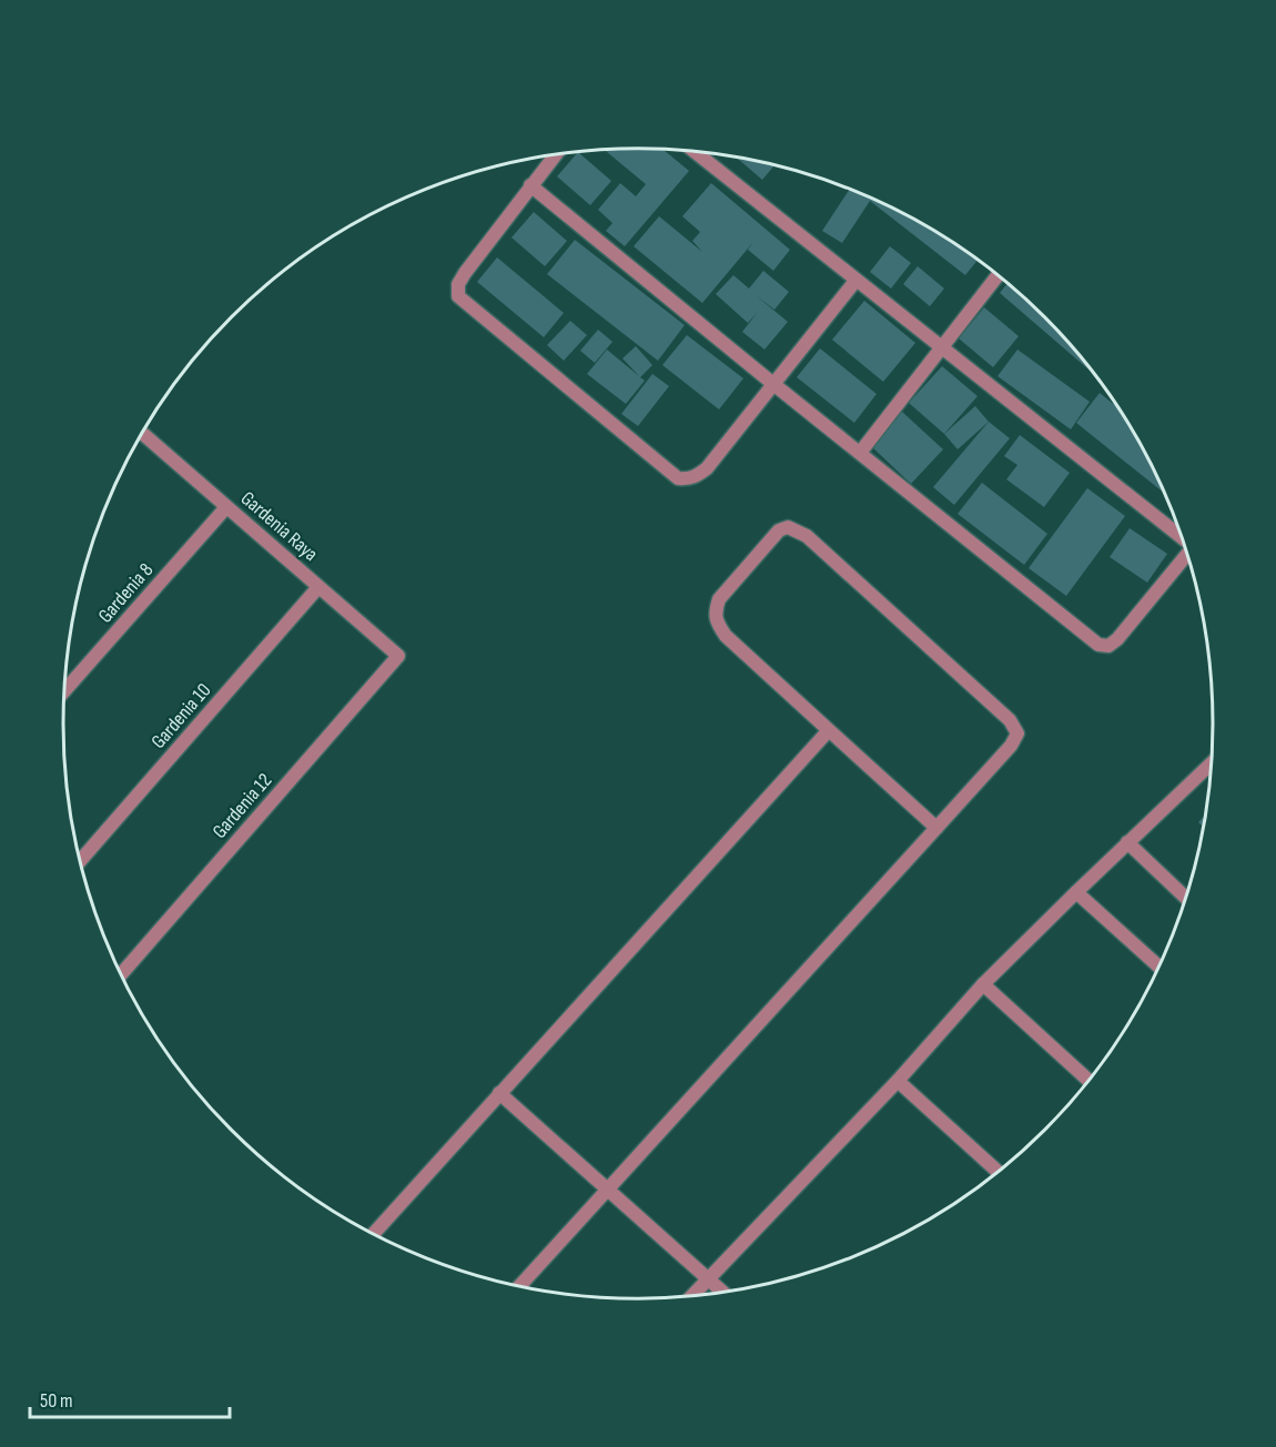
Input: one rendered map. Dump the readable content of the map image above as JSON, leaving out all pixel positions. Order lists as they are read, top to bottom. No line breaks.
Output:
{"streets":{"street":["Gardenia Raya","Gardenia 8","Gardenia 10","Gardenia 12"]},"crossings":[["Gardenia Raya","Gardenia 8"],["Gardenia Raya","Gardenia 10"],["Gardenia Raya","Gardenia 12"]],"scale_bar":"50 m"}
